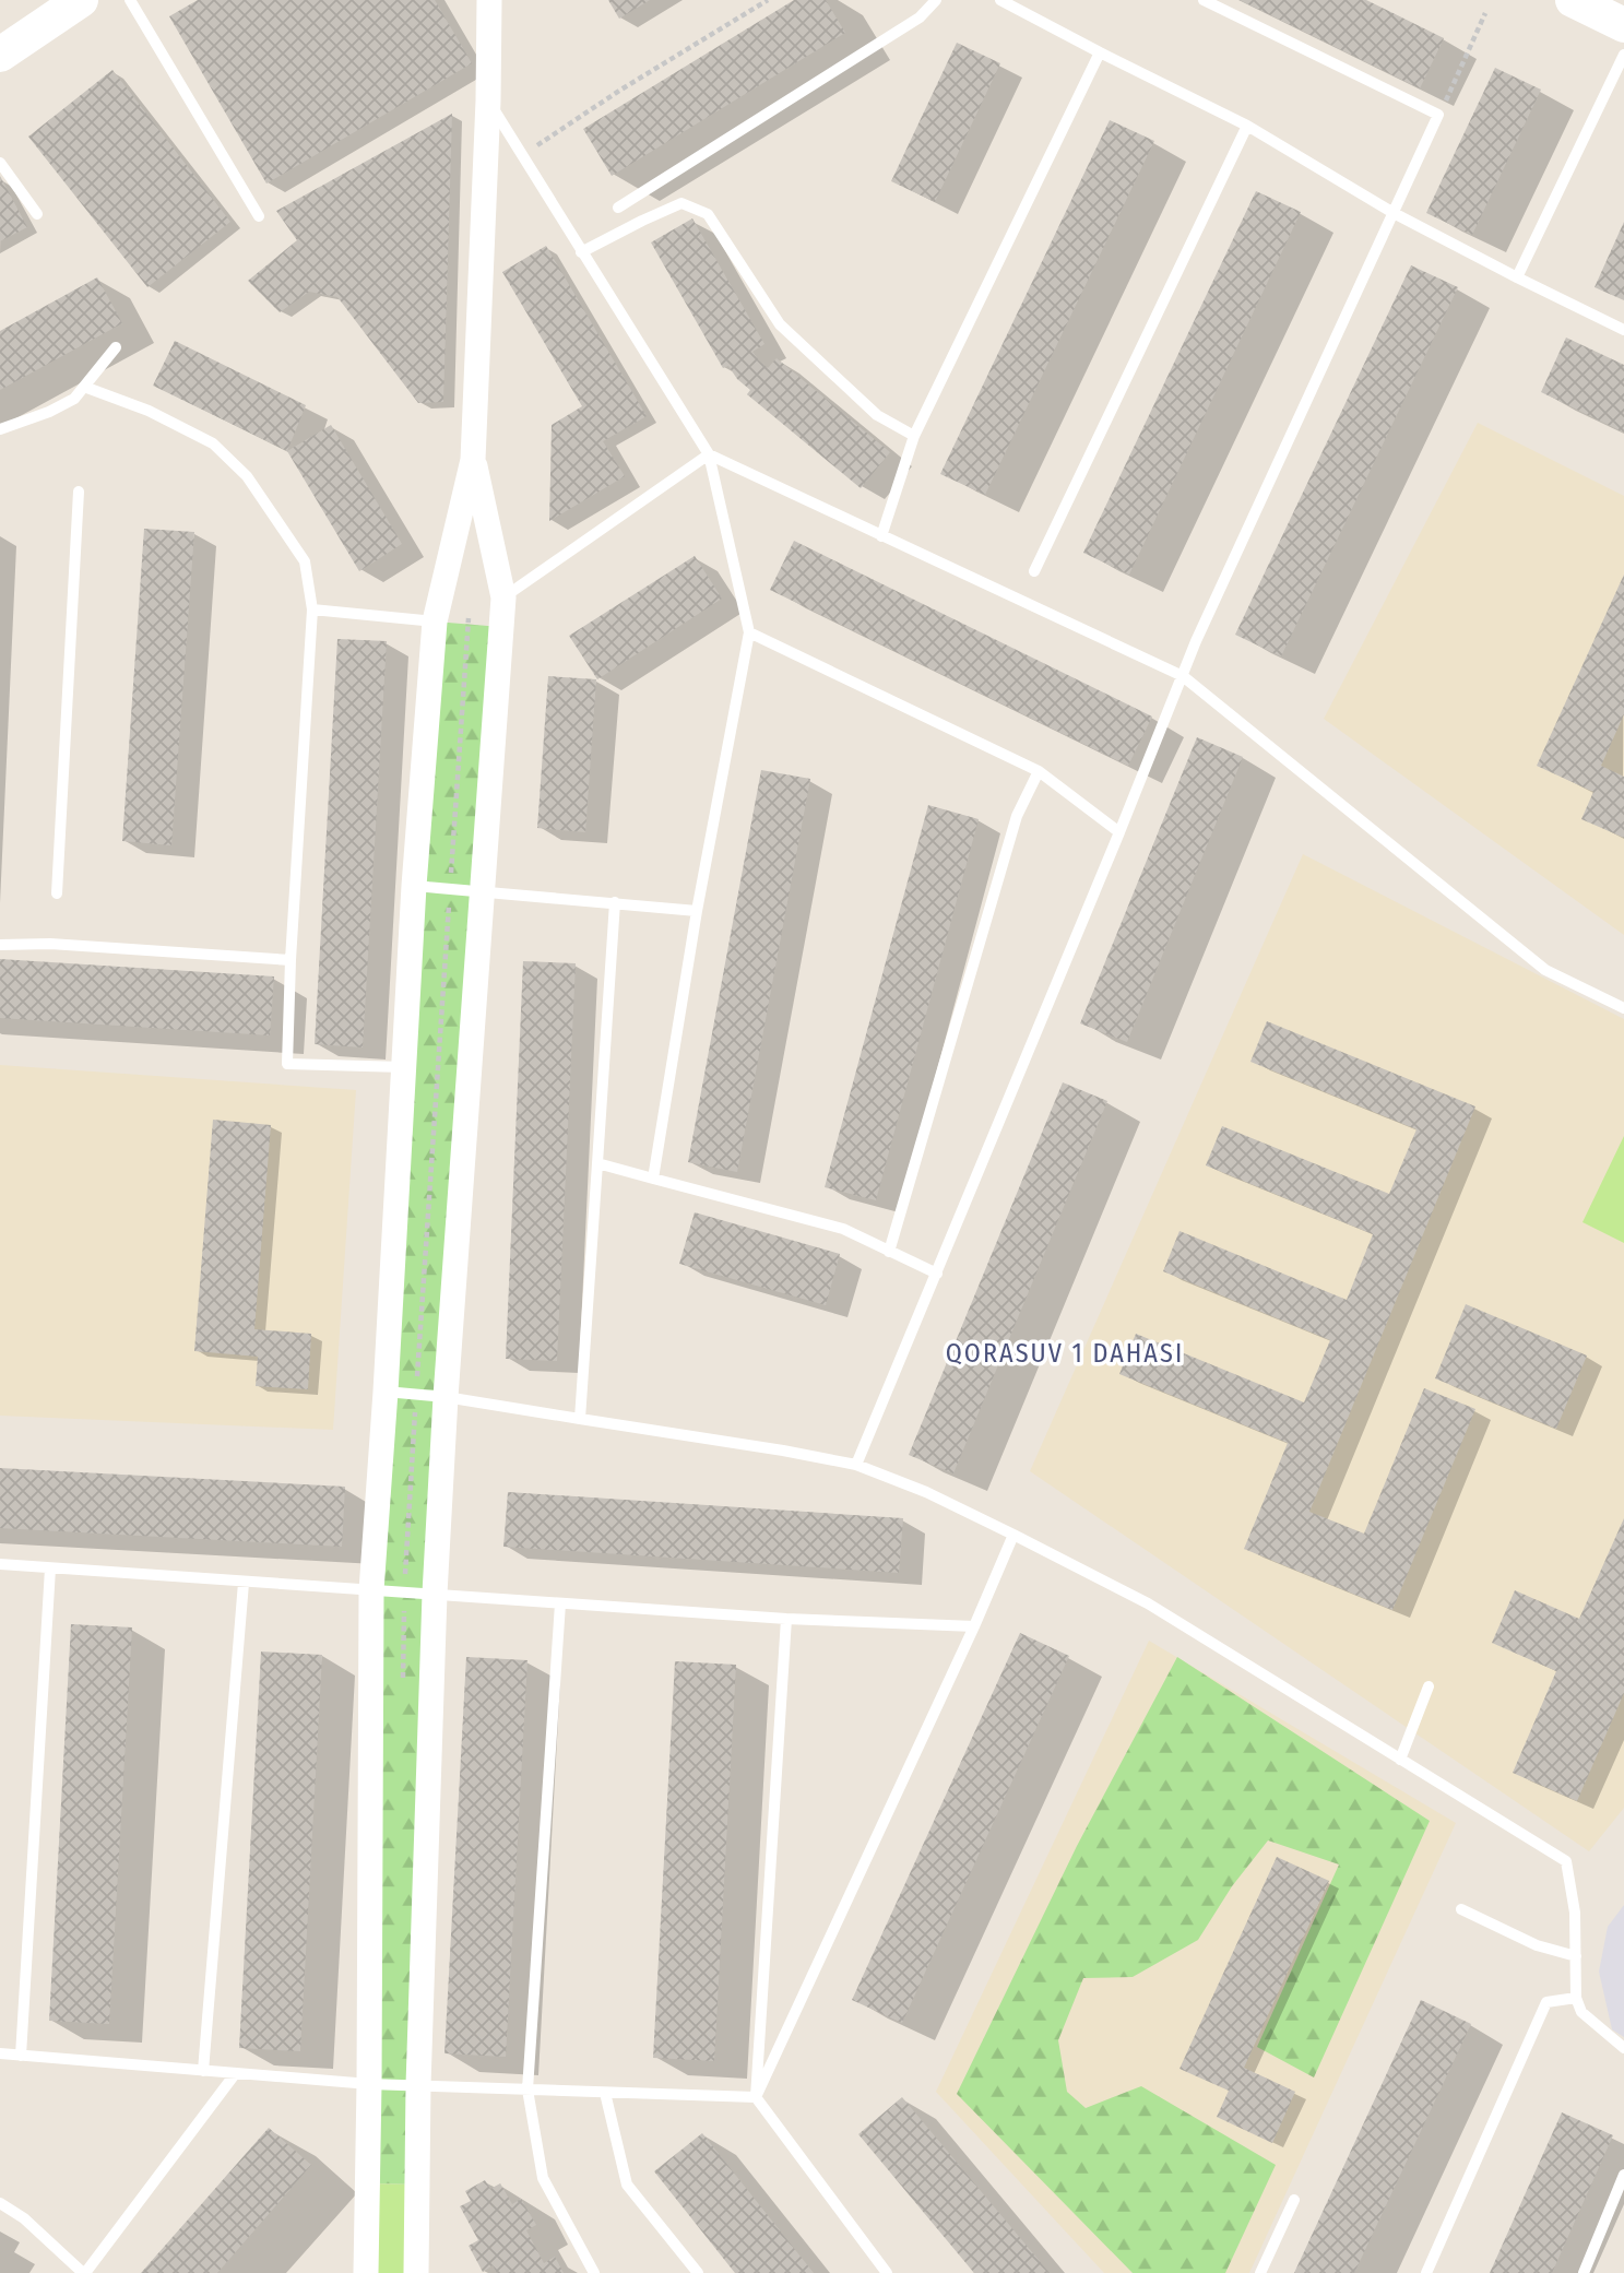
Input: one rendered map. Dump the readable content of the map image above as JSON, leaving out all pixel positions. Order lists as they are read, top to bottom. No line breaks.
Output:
{"districts":["QORASUV 1 DAHASI"]}
